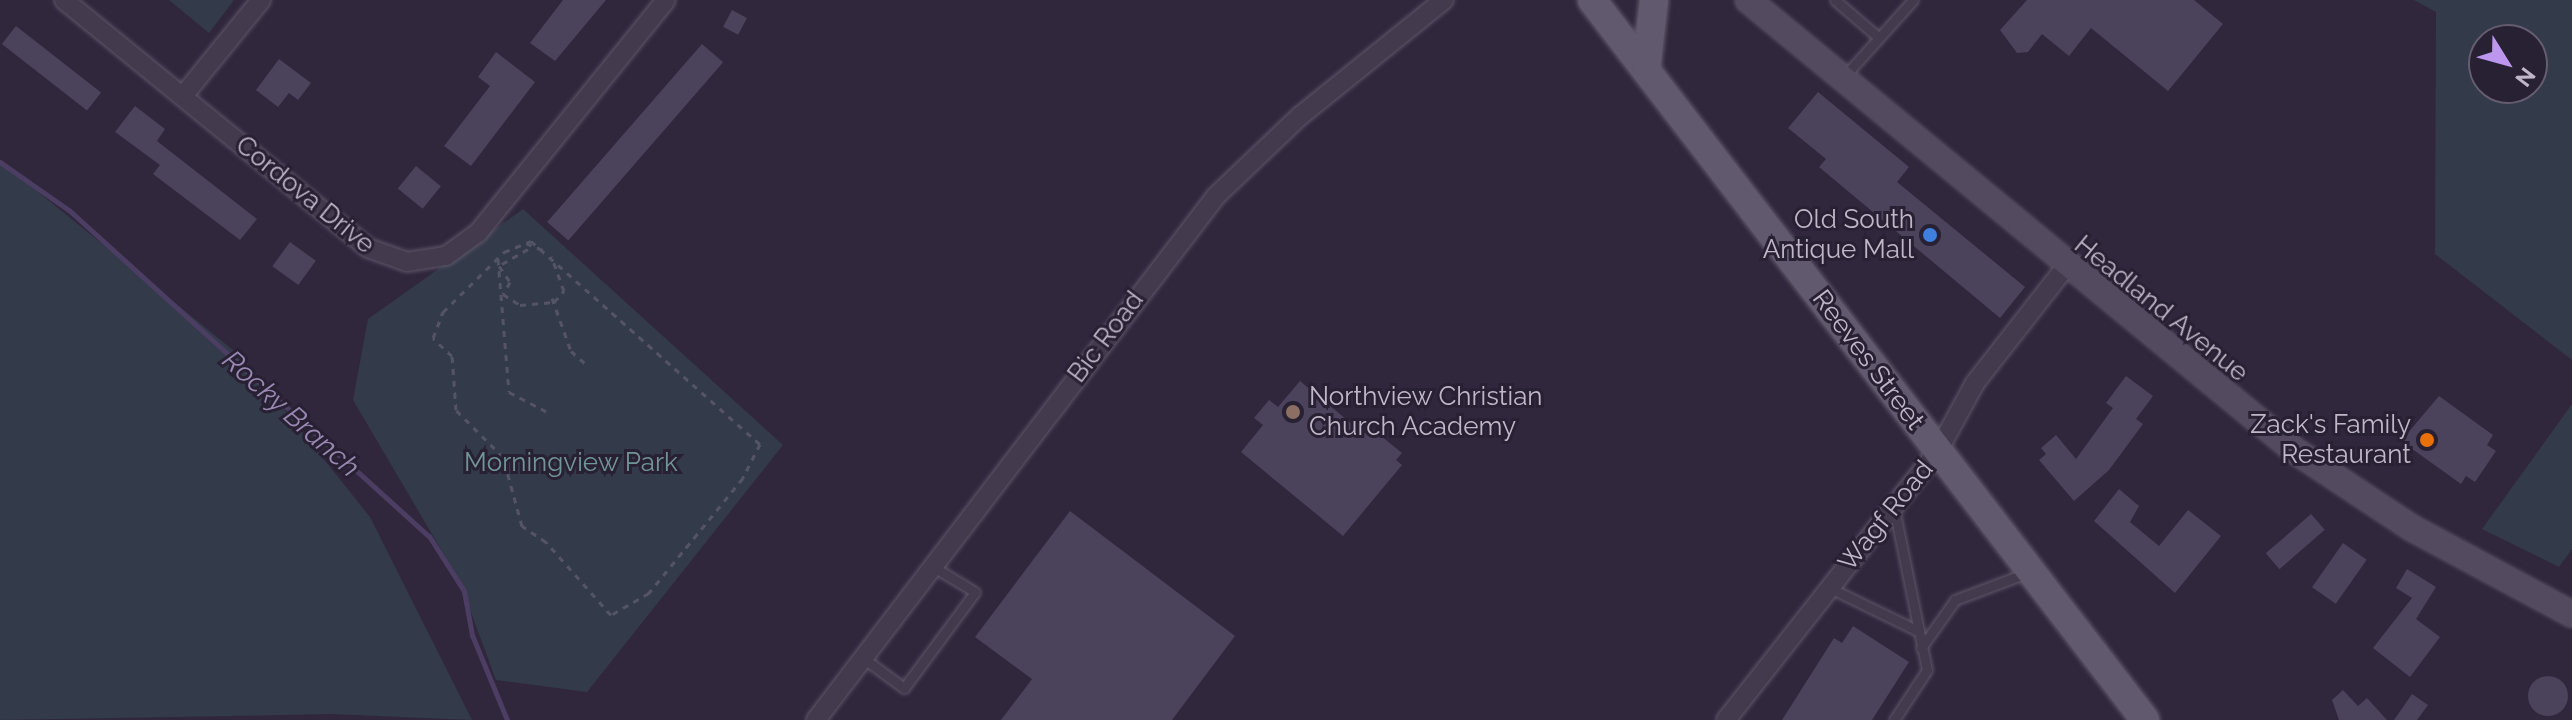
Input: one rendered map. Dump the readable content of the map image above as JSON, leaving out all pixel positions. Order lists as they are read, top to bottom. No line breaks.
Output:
{"streets":{"main road":["Headland Avenue","Reeves Street"],"street":["Cordova Drive","Bic Road","Wagf Road"]},"crossings":[["Headland Avenue","Wagf Road"],["Reeves Street","Wagf Road"]],"water":["Rocky Branch"],"parks":["Morningview Park"],"places":["Old South Antique Mall","Northview Christian Church Academy","Zack's Family Restaurant"],"north":"bottom right"}
